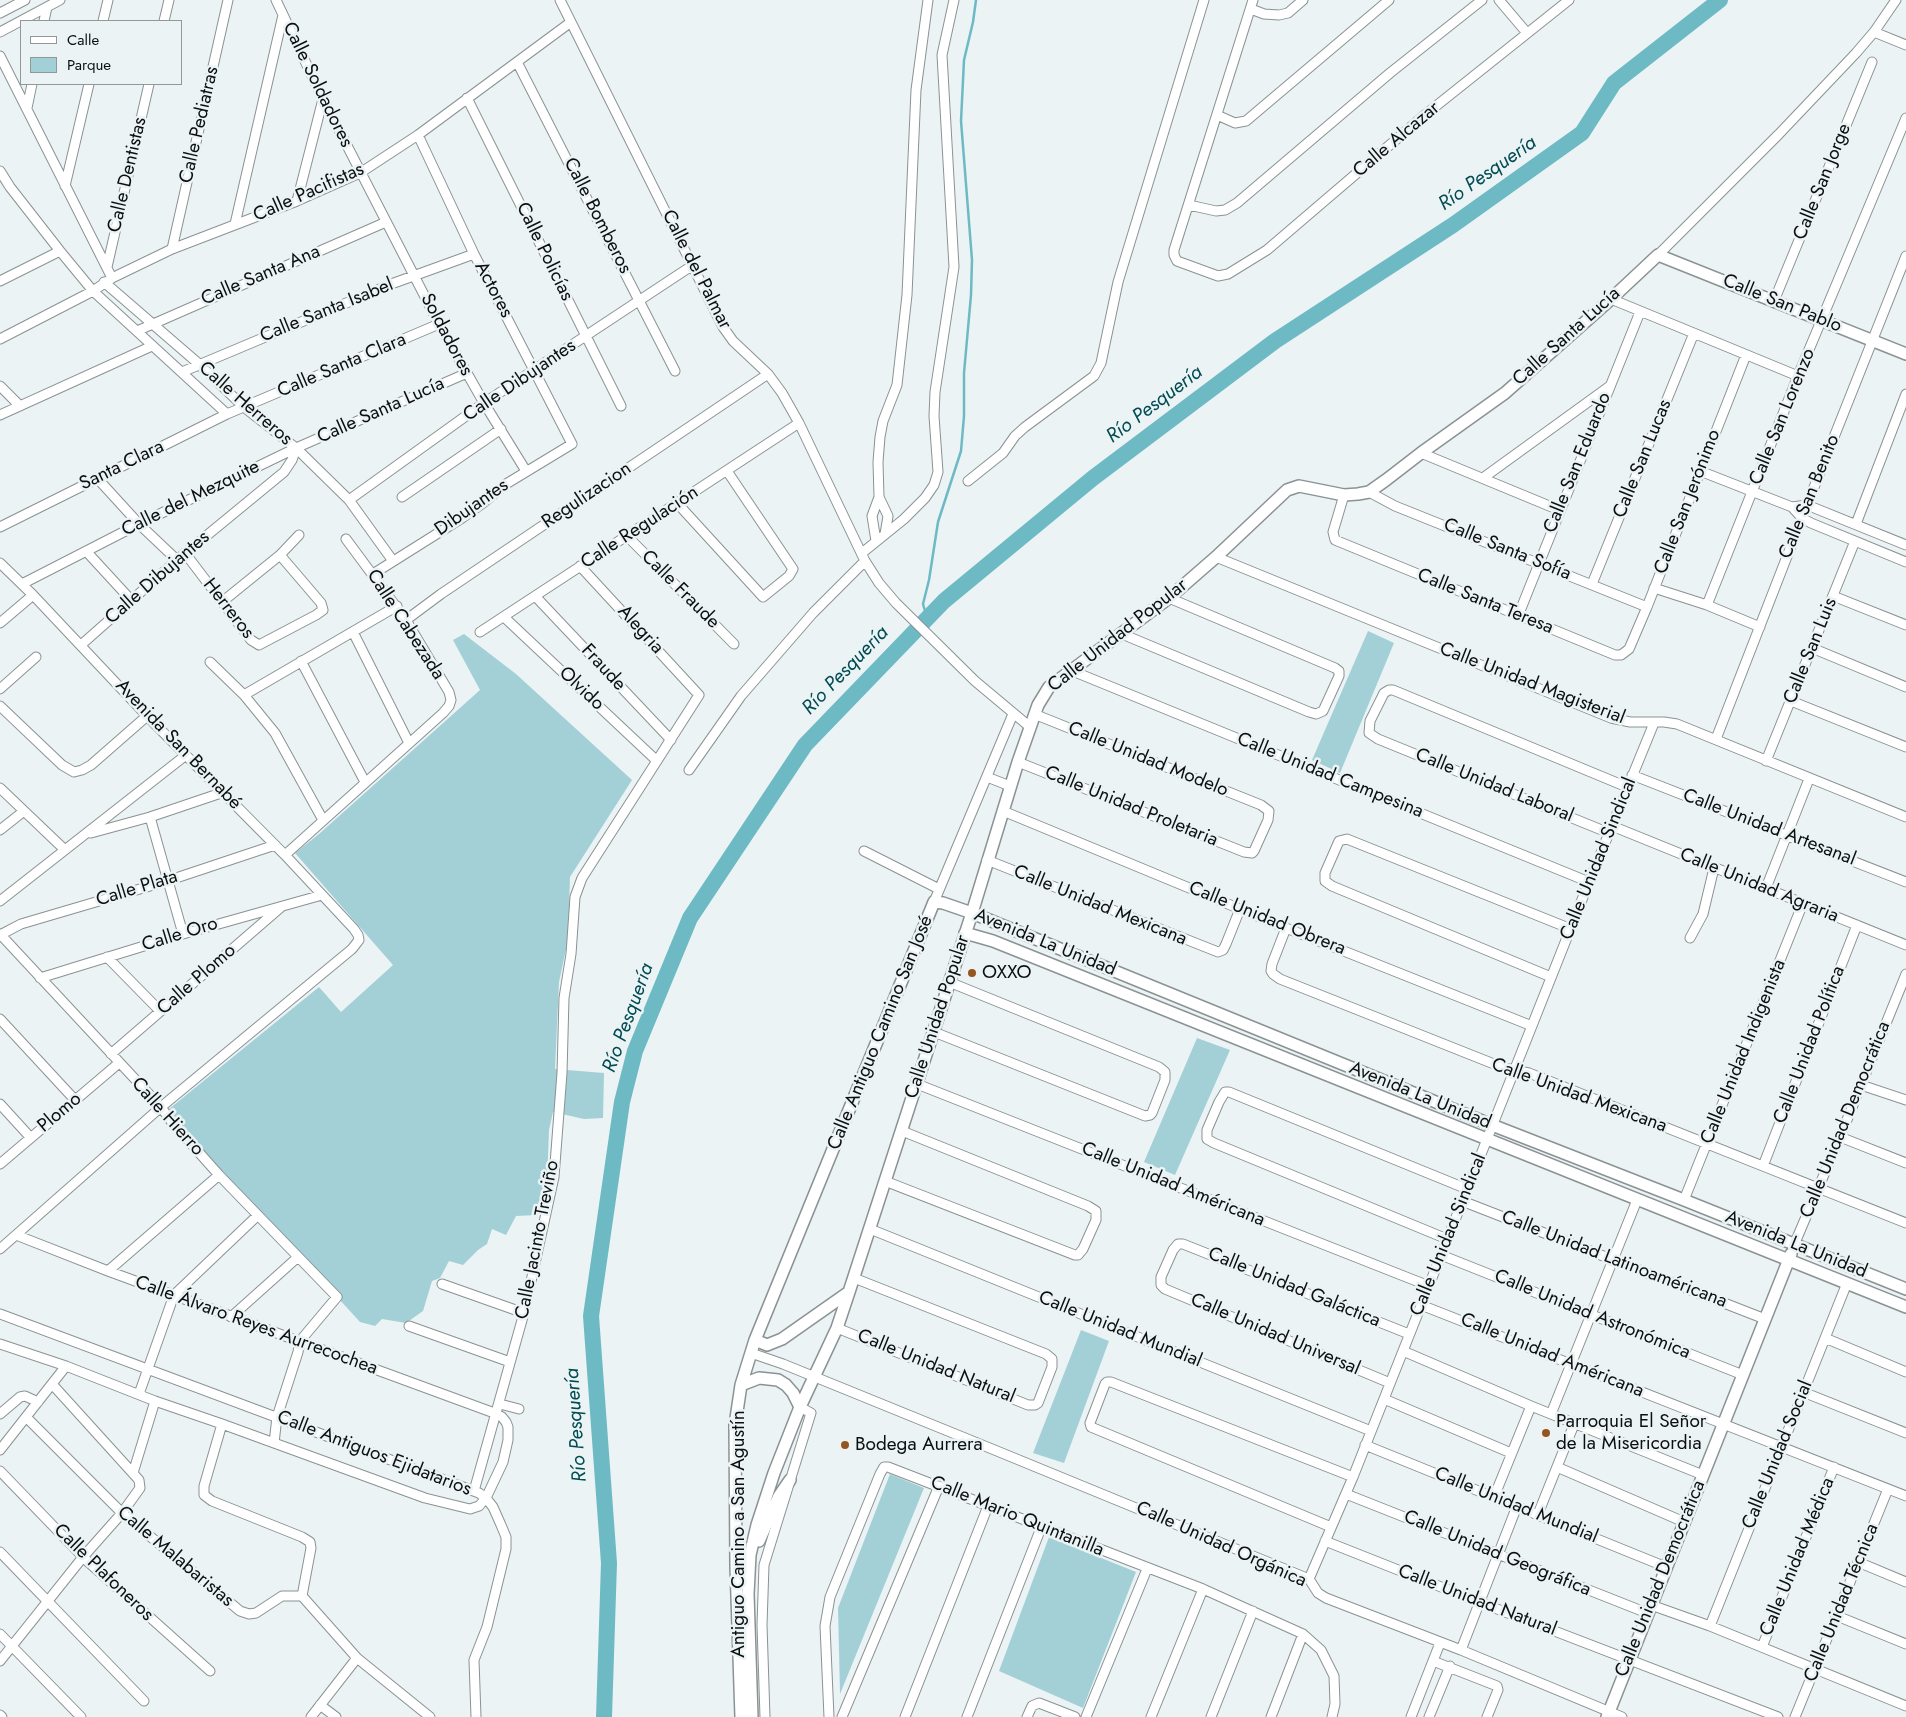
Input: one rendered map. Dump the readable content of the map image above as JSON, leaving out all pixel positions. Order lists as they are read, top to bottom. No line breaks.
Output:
{"streets":{"street":["Calle Soldadores","Calle Pediatras","Calle Alcazar","Calle Dentistas","Calle San Jorge","Calle Pacifistas","Calle Bomberos","Calle Policías","Calle del Palmar","Calle Santa Ana","Actores","Calle San Pablo","Calle Santa Isabel","Soldadores","Calle Santa Lucía","Calle Santa Clara","Calle Dibujantes","Calle Herreros","Calle San Lorenzo","Calle San Lucas","Calle San Eduardo","Santa Clara","Regulizacion","Calle San Benito","Calle del Mezquite","Calle San Jerónimo","Dibujantes","Calle Regulación","Calle Santa Sofía","Calle Fraude","Calle Santa Teresa","Herreros","Calle Cabezada","Alegria","Calle Unidad Popular","Calle San Luis","Fraude","Calle Unidad Magisterial","Olvido","Avenida San Bernabé","Calle Unidad Modelo","Calle Unidad Campesina","Calle Unidad Laboral","Calle Unidad Proletaria","Calle Unidad Artesanal","Calle Unidad Sindical","Calle Unidad Agraria","Calle Plata","Calle Unidad Mexicana","Calle Unidad Obrera","Calle Oro","Avenida La Unidad","Calle Plomo","Calle Antiguo Camino San José","Calle Unidad Política","Calle Unidad Indigenista","Plomo","Calle Hierro","Calle Unidad Democrática","Calle Unidad Américana","Calle Jacinto Treviño","Calle Unidad Latinoaméricana","Calle Unidad Galáctica","Calle Unidad Astronómica","Calle Álvaro Reyes Aurrecochea","Calle Unidad Mundial","Calle Unidad Universal","Calle Unidad Natural","Calle Antiguos Ejidatarios","Calle Unidad Social","Calle Mario Quintanilla","Antiguo Camino a San Agustín","Calle Unidad Orgánica","Calle Unidad Geográfica","Calle Malabaristas","Calle Unidad Médica","Calle Plafoneros","Calle Unidad Técnica"]},"crossings":[["Calle Soldadores","Calle Pacifistas"],["Calle Soldadores","Calle Santa Ana"],["Calle Soldadores","Soldadores"],["Calle Pediatras","Calle Pacifistas"],["Calle Dentistas","Calle Herreros"],["Calle San Jorge","Calle San Pablo"],["Calle Pacifistas","Calle Bomberos"],["Calle Pacifistas","Calle Policías"],["Calle Pacifistas","Calle del Palmar"],["Calle Pacifistas","Actores"],["Calle Pacifistas","Calle Herreros"],["Calle Bomberos","Calle Dibujantes"],["Calle Policías","Calle Dibujantes"],["Calle del Palmar","Calle Dibujantes"],["Calle del Palmar","Regulizacion"],["Calle del Palmar","Calle Regulación"],["Calle del Palmar","Calle Unidad Popular"],["Calle del Palmar","Calle Antiguo Camino San José"],["Calle Santa Ana","Soldadores"],["Calle Santa Ana","Calle Herreros"],["Actores","Calle Santa Isabel"],["Actores","Calle Dibujantes"],["Actores","Dibujantes"],["Calle San Pablo","Calle Santa Lucía"],["Calle San Pablo","Calle San Lorenzo"],["Calle San Pablo","Calle San Benito"],["Calle Santa Isabel","Soldadores"],["Calle Santa Isabel","Calle Herreros"],["Soldadores","Calle Santa Lucía"],["Soldadores","Calle Santa Clara"],["Soldadores","Calle Dibujantes"],["Soldadores","Dibujantes"],["Calle Santa Lucía","Calle Dibujantes"],["Calle Santa Lucía","Calle Herreros"],["Calle Santa Lucía","Calle del Mezquite"],["Calle Santa Lucía","Calle Santa Sofía"],["Calle Santa Clara","Calle Herreros"],["Calle Santa Clara","Santa Clara"],["Calle Dibujantes","Calle Herreros"],["Calle Dibujantes","Calle del Mezquite"],["Calle Dibujantes","Herreros"],["Calle Dibujantes","Avenida San Bernabé"],["Calle Herreros","Santa Clara"],["Calle Herreros","Calle del Mezquite"],["Calle Herreros","Dibujantes"],["Calle San Lucas","Calle Santa Sofía"],["Calle San Eduardo","Calle Santa Sofía"],["Calle San Eduardo","Calle Santa Teresa"],["Regulizacion","Calle Cabezada"],["Calle San Benito","Calle Unidad Magisterial"],["Calle del Mezquite","Avenida San Bernabé"],["Calle San Jerónimo","Calle Santa Sofía"],["Calle San Jerónimo","Calle Santa Teresa"],["Dibujantes","Calle Cabezada"],["Calle Regulación","Calle Fraude"],["Calle Regulación","Alegria"],["Calle Regulación","Fraude"],["Calle Regulación","Olvido"],["Alegria","Calle Jacinto Treviño"],["Calle Unidad Popular","Calle Unidad Magisterial"],["Calle Unidad Popular","Calle Unidad Modelo"],["Calle Unidad Popular","Calle Unidad Campesina"],["Calle Unidad Popular","Calle Unidad Proletaria"],["Calle Unidad Popular","Calle Unidad Mexicana"],["Calle Unidad Popular","Calle Unidad Obrera"],["Calle Unidad Popular","Avenida La Unidad"],["Calle Unidad Popular","Calle Unidad Américana"],["Calle Unidad Popular","Calle Unidad Mundial"],["Calle Unidad Popular","Calle Unidad Natural"],["Calle Unidad Popular","Antiguo Camino a San Agustín"],["Calle Unidad Popular","Calle Unidad Orgánica"],["Calle San Luis","Calle Unidad Magisterial"],["Fraude","Calle Jacinto Treviño"],["Calle Unidad Magisterial","Calle Unidad Sindical"],["Olvido","Calle Jacinto Treviño"],["Avenida San Bernabé","Calle Plata"],["Avenida San Bernabé","Calle Oro"],["Avenida San Bernabé","Calle Hierro"],["Calle Unidad Modelo","Calle Unidad Proletaria"],["Calle Unidad Campesina","Calle Unidad Sindical"],["Calle Unidad Laboral","Calle Unidad Sindical"],["Calle Unidad Laboral","Calle Unidad Agraria"],["Calle Unidad Artesanal","Calle Unidad Sindical"],["Calle Unidad Sindical","Calle Unidad Agraria"],["Calle Unidad Sindical","Calle Unidad Mexicana"],["Calle Unidad Sindical","Calle Unidad Obrera"],["Calle Unidad Sindical","Avenida La Unidad"],["Calle Unidad Sindical","Calle Unidad Américana"],["Calle Unidad Sindical","Calle Unidad Latinoaméricana"],["Calle Unidad Sindical","Calle Unidad Galáctica"],["Calle Unidad Sindical","Calle Unidad Astronómica"],["Calle Unidad Sindical","Calle Unidad Mundial"],["Calle Unidad Sindical","Calle Unidad Universal"],["Calle Unidad Sindical","Calle Unidad Natural"],["Calle Unidad Sindical","Calle Unidad Orgánica"],["Calle Unidad Sindical","Calle Unidad Geográfica"],["Calle Unidad Agraria","Calle Unidad Política"],["Calle Unidad Agraria","Calle Unidad Indigenista"],["Calle Plata","Calle Hierro"],["Calle Unidad Mexicana","Calle Unidad Obrera"],["Calle Unidad Mexicana","Calle Unidad Política"],["Calle Unidad Mexicana","Calle Unidad Indigenista"],["Calle Unidad Mexicana","Calle Unidad Democrática"],["Calle Oro","Calle Plomo"],["Calle Oro","Calle Hierro"],["Avenida La Unidad","Calle Antiguo Camino San José"],["Avenida La Unidad","Calle Unidad Indigenista"],["Avenida La Unidad","Calle Unidad Democrática"],["Avenida La Unidad","Calle Unidad Social"],["Calle Plomo","Calle Hierro"],["Calle Antiguo Camino San José","Antiguo Camino a San Agustín"],["Calle Antiguo Camino San José","Calle Unidad Orgánica"],["Plomo","Calle Hierro"],["Calle Hierro","Calle Álvaro Reyes Aurrecochea"],["Calle Unidad Democrática","Calle Unidad Américana"],["Calle Unidad Democrática","Calle Unidad Latinoaméricana"],["Calle Unidad Democrática","Calle Unidad Astronómica"],["Calle Unidad Democrática","Calle Unidad Mundial"],["Calle Unidad Democrática","Calle Unidad Natural"],["Calle Unidad Democrática","Calle Unidad Orgánica"],["Calle Unidad Democrática","Calle Unidad Geográfica"],["Calle Unidad Américana","Calle Unidad Social"],["Calle Unidad Américana","Calle Unidad Médica"],["Calle Unidad Américana","Calle Unidad Técnica"],["Calle Jacinto Treviño","Calle Álvaro Reyes Aurrecochea"],["Calle Jacinto Treviño","Calle Antiguos Ejidatarios"],["Calle Unidad Galáctica","Calle Unidad Universal"],["Calle Unidad Social","Calle Unidad Geográfica"],["Antiguo Camino a San Agustín","Calle Unidad Orgánica"],["Calle Unidad Geográfica","Calle Unidad Médica"],["Calle Unidad Geográfica","Calle Unidad Técnica"]],"water":["Río Pesquería"],"places":["OXXO","Parroquia El Señor de la Misericordia","Bodega Aurrera"],"legend":["Calle","Parque"]}
